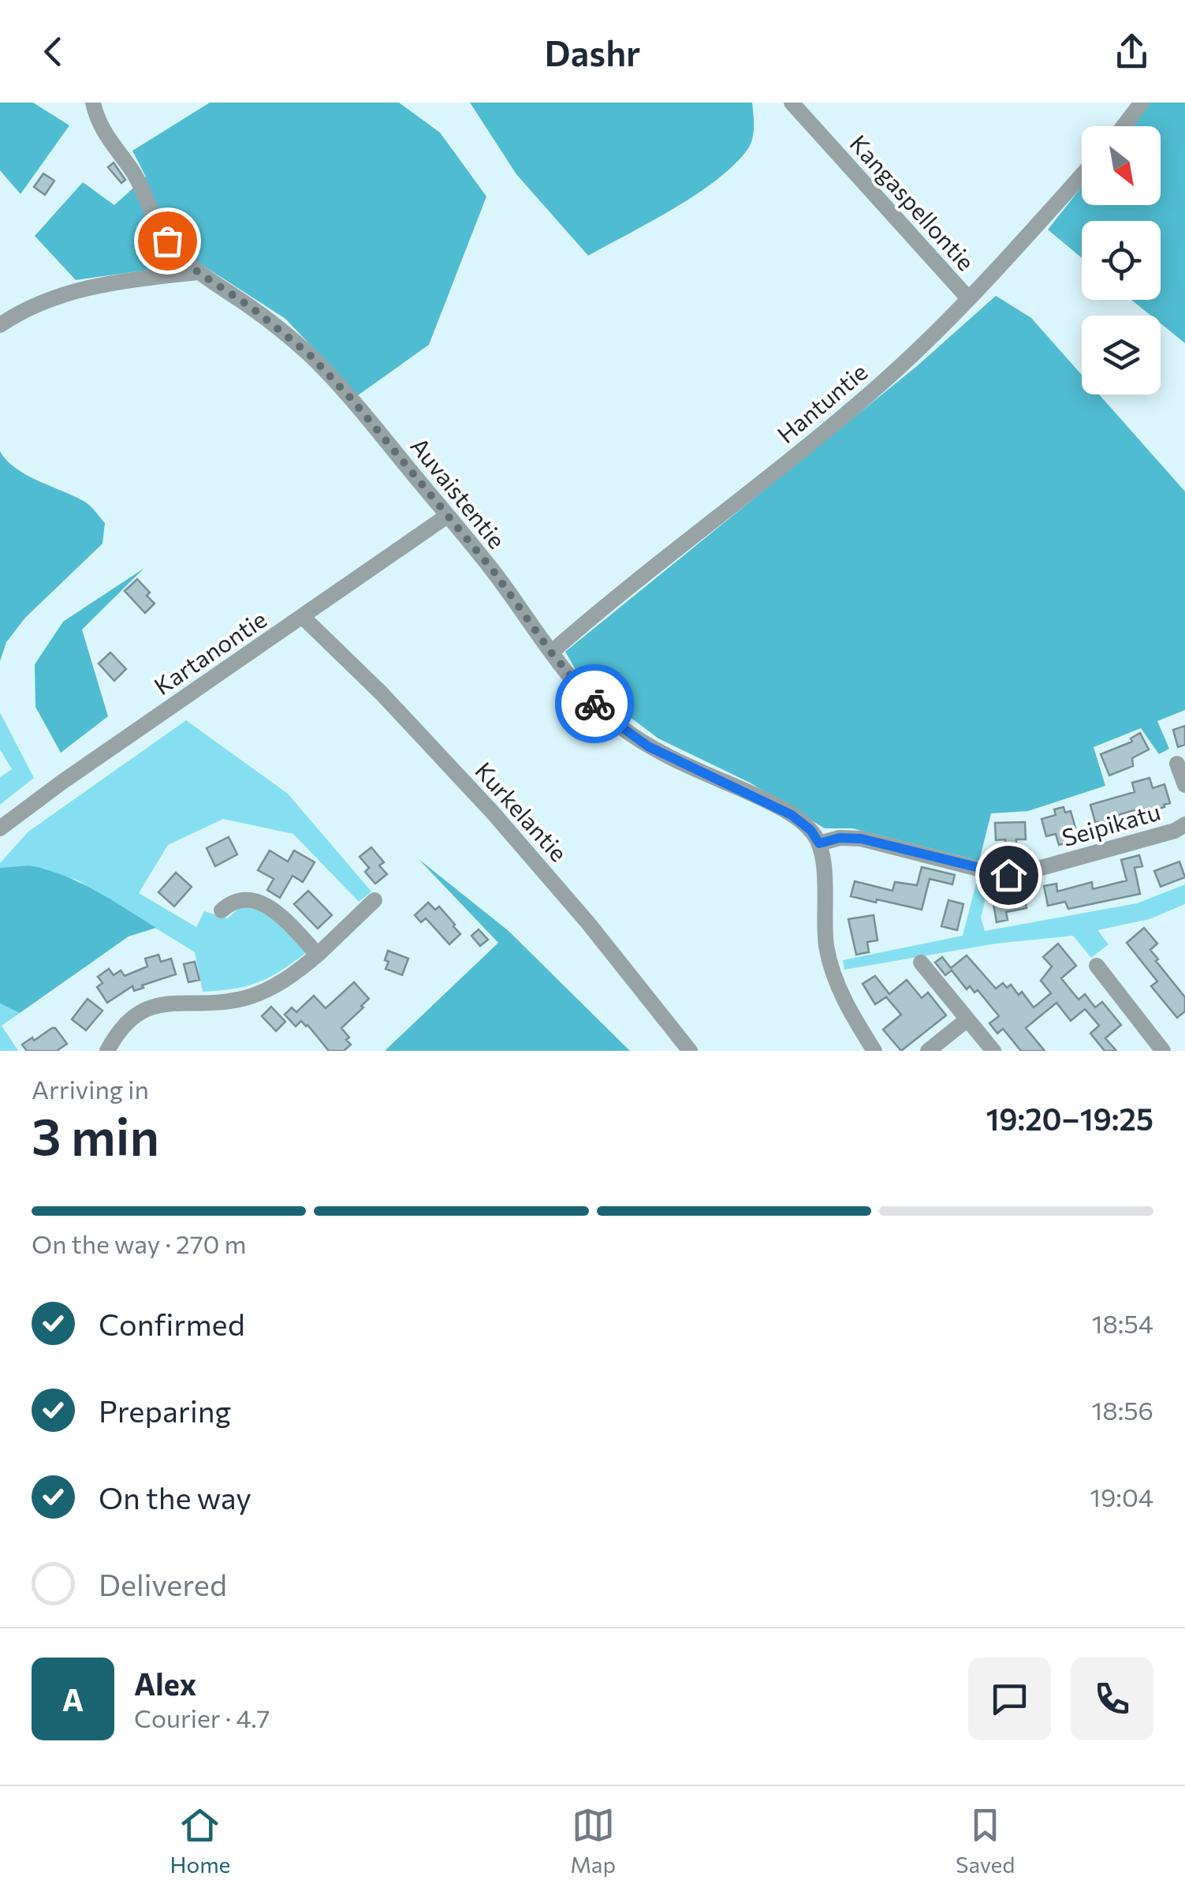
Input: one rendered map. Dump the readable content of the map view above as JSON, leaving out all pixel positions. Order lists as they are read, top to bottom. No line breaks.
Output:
{"streets":{"street":["Kangaspellontie","Hantuntie","Auvaistentie","Kartanontie","Kurkelantie","Seipikatu"]},"crossings":[["Kangaspellontie","Hantuntie"],["Hantuntie","Auvaistentie"],["Auvaistentie","Kartanontie"],["Auvaistentie","Seipikatu"],["Kartanontie","Kurkelantie"]],"north":"bottom right","page":{"header":"Dashr","heading":["3 min","Arriving in","19:20–19:25"],"panel":["Alex","Courier · 4.7"],"bar":"On the way · 270 m","list":[["Confirmed","18:54"],["Preparing","18:56"],["On the way","19:04"],"Delivered"],"round":"A","tabs":["Home","Map","Saved"]}}
